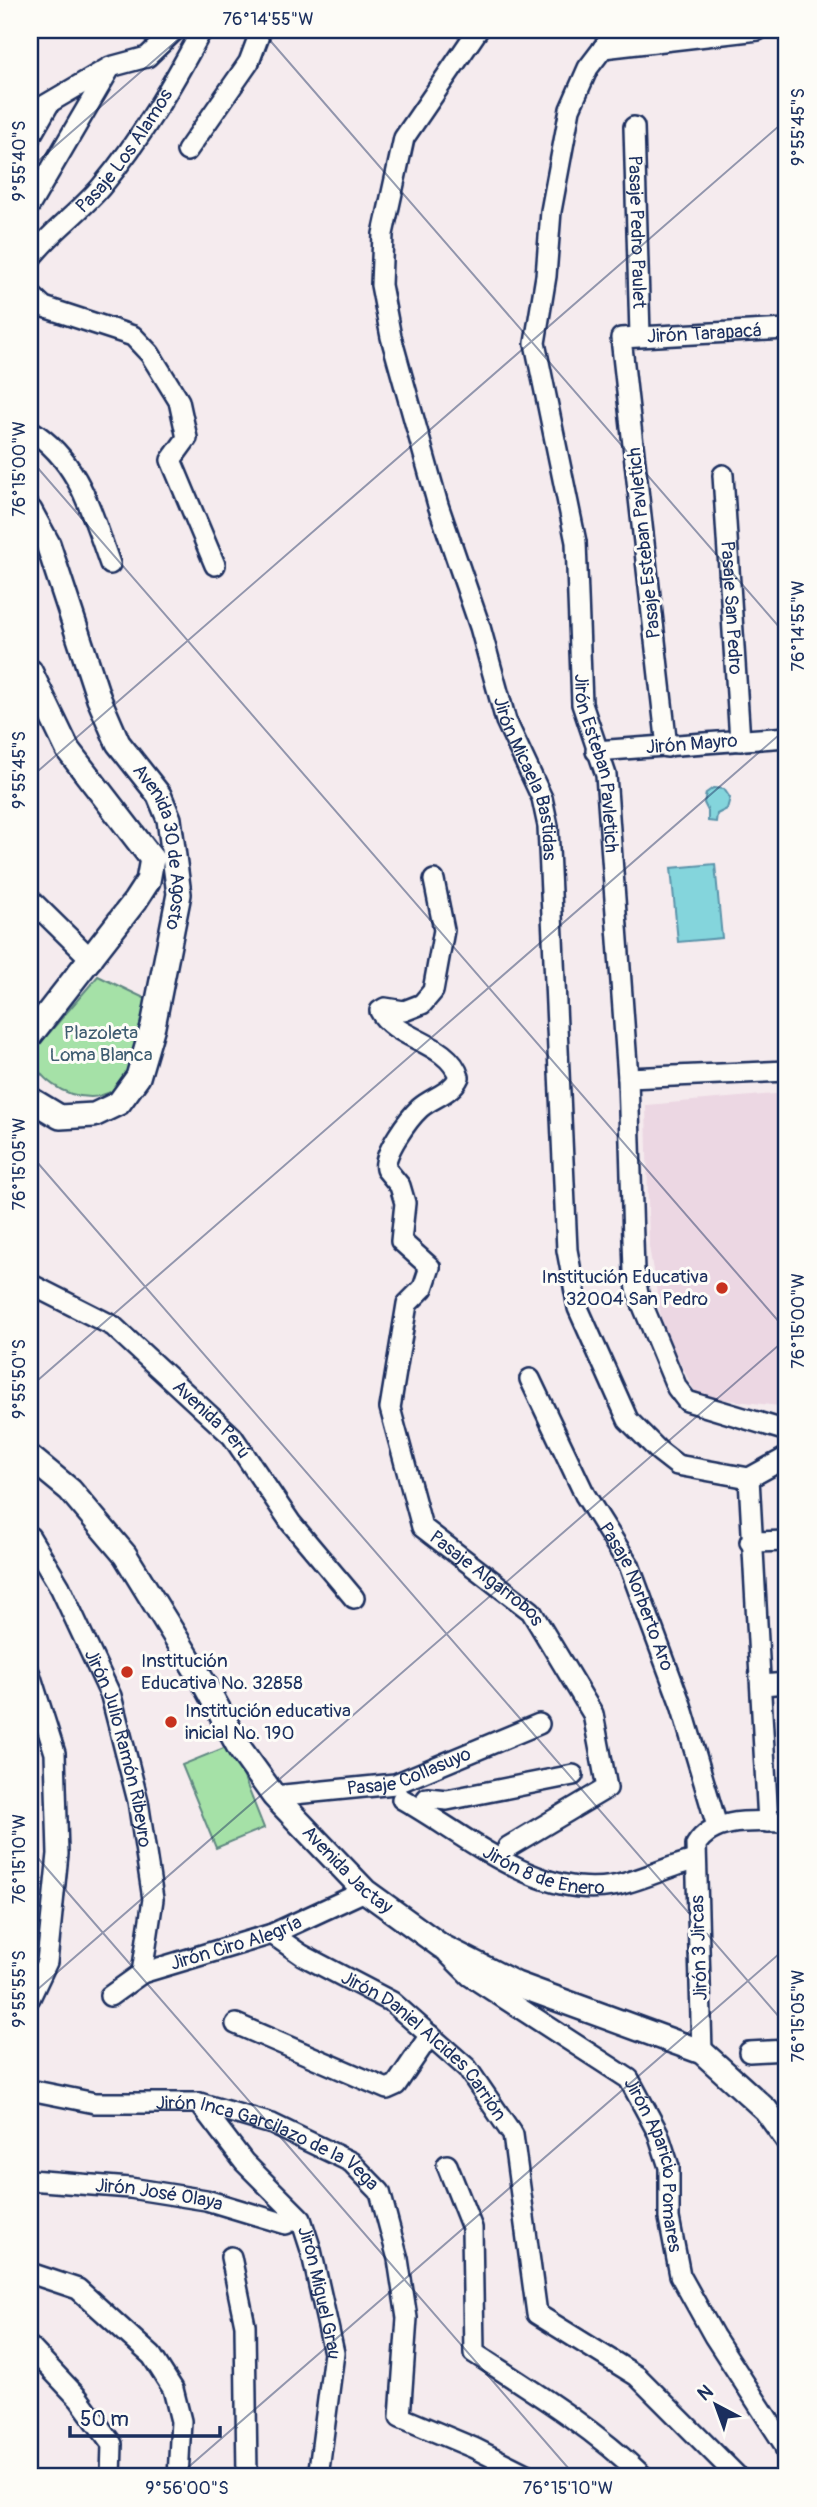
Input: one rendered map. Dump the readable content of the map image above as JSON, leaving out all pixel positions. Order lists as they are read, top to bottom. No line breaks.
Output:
{"streets":{"street":["Pasaje Los Álamos","Pasaje Pedro Paulet","Jirón Tarapacá","Pasaje Esteban Pavletich","Pasaje San Pedro","Jirón Mayro","Jirón Esteban Pavletich","Jirón Micaela Bastidas","Avenida 30 de Agosto","Avenida Perú","Pasaje Algarrobos","Pasaje Norberto Aro","Jirón Julio Ramón Ribeyro","Pasaje Collasuyo","Jirón 8 de Enero","Avenida Jactay","Jirón Ciro Alegría","Jirón 3 Jircas","Jirón Daniel Alcides Carrión","Jirón Inca Garcilazo de la Vega","Jirón Aparicio Pomares","Jirón José Olaya","Jirón Miguel Grau"]},"crossings":[["Pasaje Pedro Paulet","Jirón Tarapacá"],["Pasaje Pedro Paulet","Pasaje Esteban Pavletich"],["Jirón Tarapacá","Pasaje Esteban Pavletich"],["Pasaje Esteban Pavletich","Jirón Mayro"],["Pasaje San Pedro","Jirón Mayro"],["Jirón Mayro","Jirón Esteban Pavletich"],["Pasaje Norberto Aro","Jirón 8 de Enero"],["Jirón Julio Ramón Ribeyro","Jirón Ciro Alegría"],["Pasaje Collasuyo","Avenida Jactay"],["Jirón 8 de Enero","Jirón 3 Jircas"],["Avenida Jactay","Jirón Ciro Alegría"],["Avenida Jactay","Jirón 3 Jircas"],["Avenida Jactay","Jirón Aparicio Pomares"],["Jirón Ciro Alegría","Jirón Daniel Alcides Carrión"],["Jirón Inca Garcilazo de la Vega","Jirón Miguel Grau"]],"parks":["Plazoleta Loma Blanca"],"places":["Institución Educativa 32004 San Pedro","Institución Educativa No. 32858","Institución educativa inicial No. 190"],"scale_bar":"50 m","north":"top left","coordinates":["76°14'55\"W","9°55'45\"S","9°55'40\"S","76°15'00\"W","76°15'05\"W","9°55'50\"S","76°15'10\"W","9°55'55\"S","9°56'00\"S"]}
